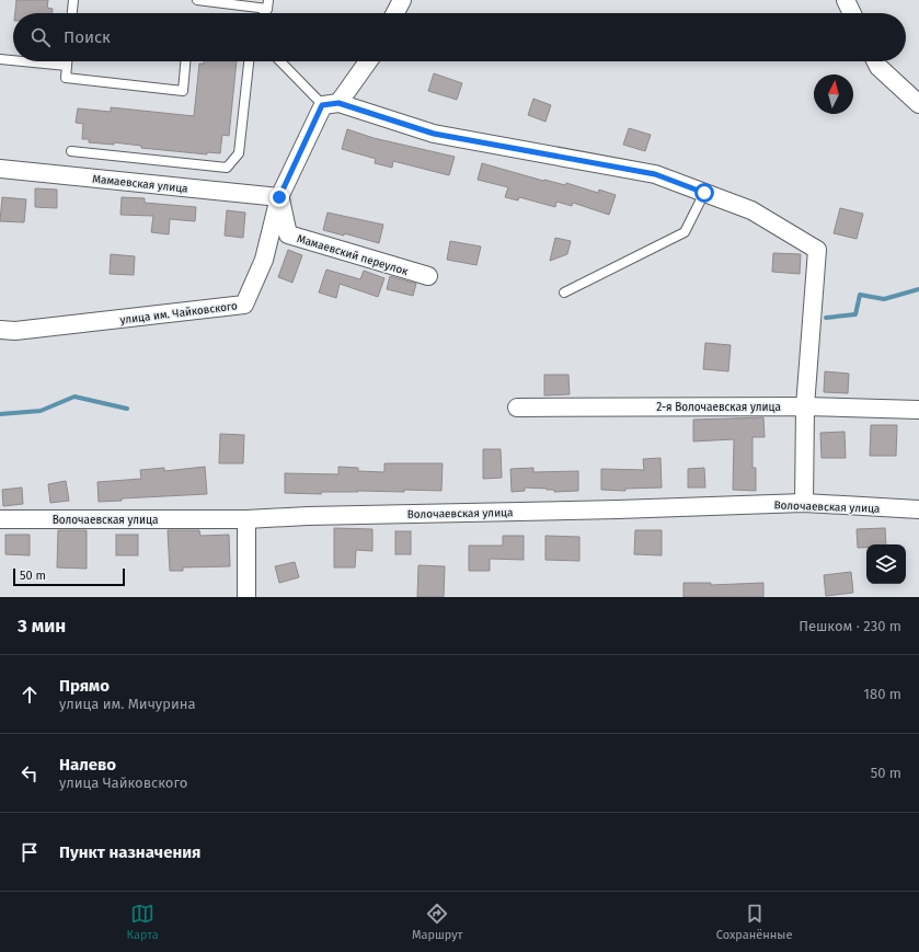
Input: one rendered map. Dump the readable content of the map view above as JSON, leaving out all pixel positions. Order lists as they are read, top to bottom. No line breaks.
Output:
{"streets":{"street":["Мамаевская улица","Мамаевский переулок","улица им. Чайковского","2-я Волочаевская улица","Волочаевская улица"]},"crossings":[["Мамаевская улица","Мамаевский переулок"],["Мамаевская улица","улица им. Чайковского"],["Мамаевский переулок","улица им. Чайковского"]],"scale_bar":"50 m","north":"top","page":{"search":"Поиск","scale":"50 m","heading":["3 мин","Пешком · 230 m"],"list":[["Прямо","улица им. Мичурина","180 m"],["Налево","улица Чайковского","50 m"],"Пункт назначения"],"nav":["Карта","Маршрут","Сохранённые"]}}
